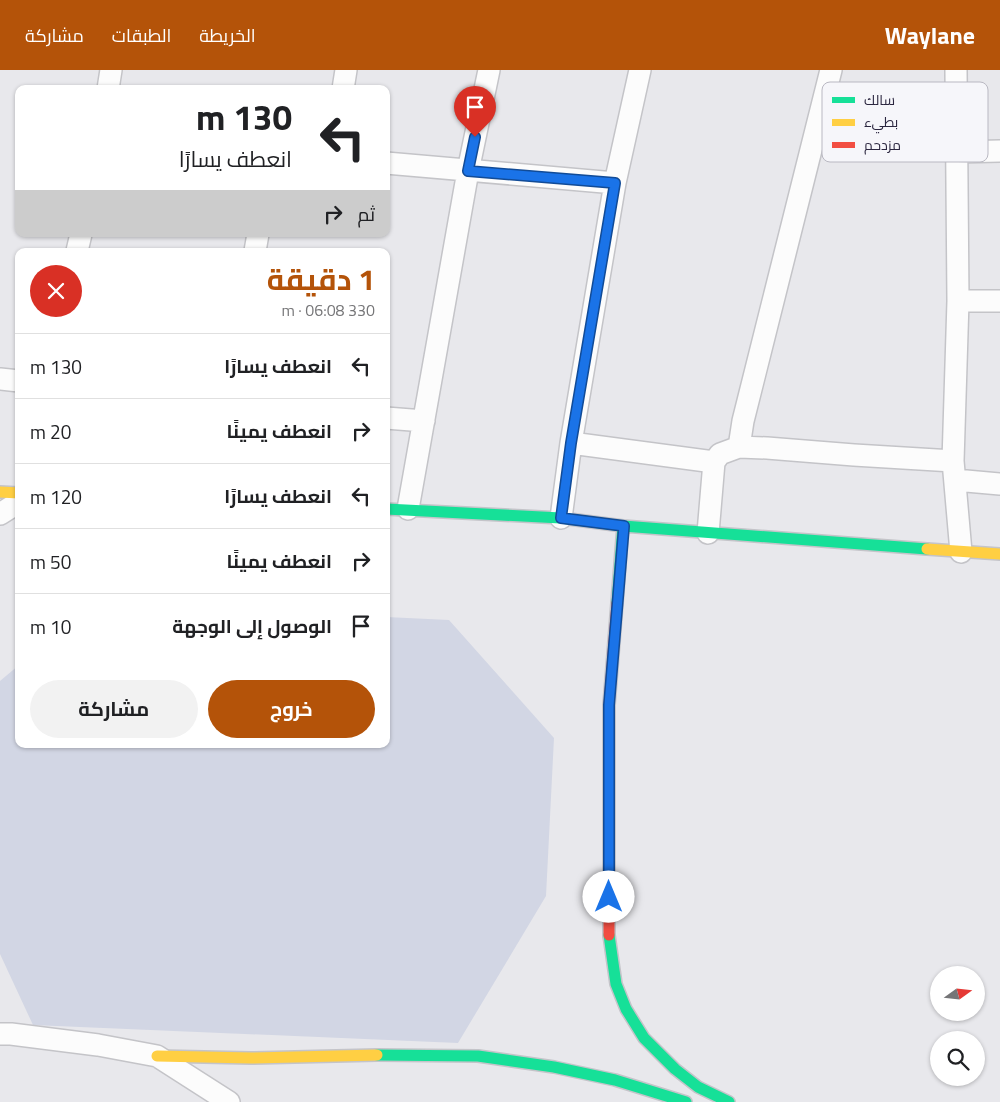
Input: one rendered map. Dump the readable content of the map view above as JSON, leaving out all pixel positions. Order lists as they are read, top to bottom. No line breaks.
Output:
{"legend":["سالك","بطيء","مزدحم"],"north":"right","page":{"header":"Waylane","nav":["الخريطة","الطبقات","مشاركة"],"turn":["130 m","انعطف يسارًا"],"then":"ثم","heading":["1 دقيقة","330 m · 06:08"],"list":[{"name":"انعطف يسارًا","value":"130 m"},{"name":"انعطف يمينًا","value":"20 m"},{"name":"انعطف يسارًا","value":"120 m"},{"name":"انعطف يمينًا","value":"50 m"},{"name":"الوصول إلى الوجهة","value":"10 m"}],"buttons":["خروج","مشاركة"]}}
